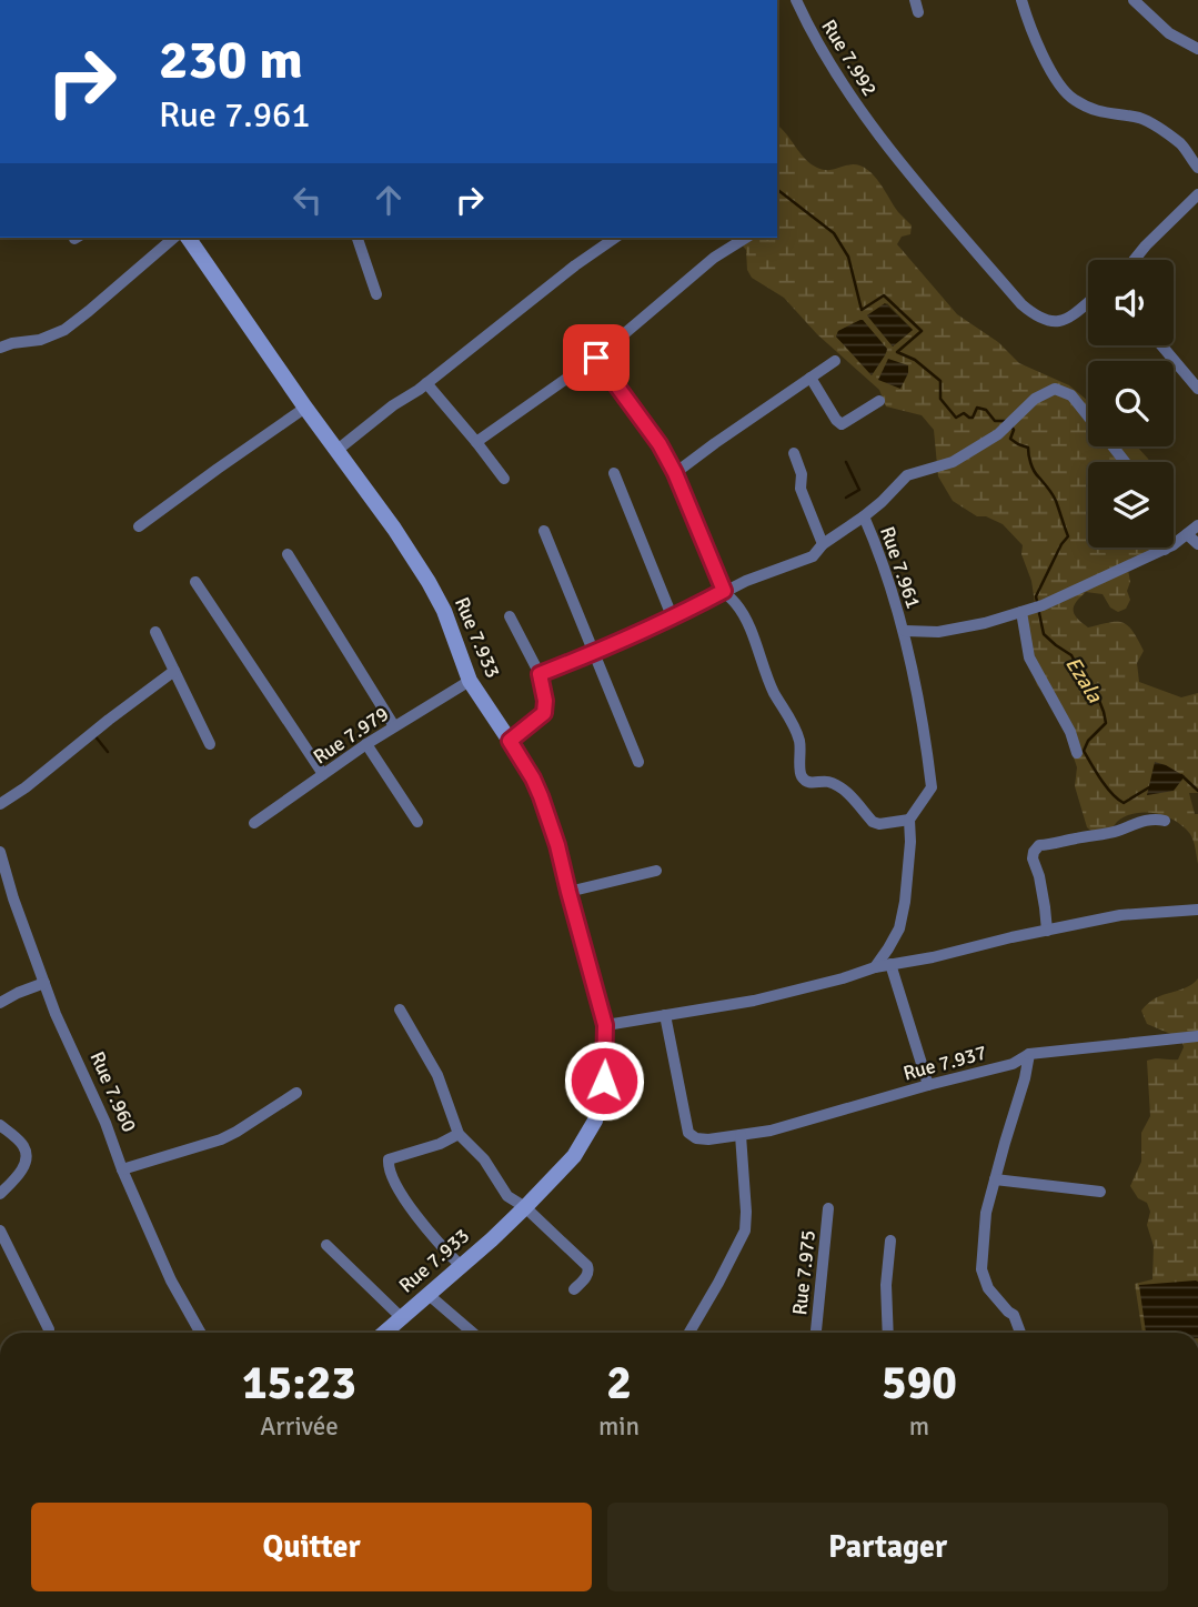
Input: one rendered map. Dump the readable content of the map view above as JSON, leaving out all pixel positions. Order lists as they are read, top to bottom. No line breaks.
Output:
{"streets":{"street":["Rue 7.992","Rue 7.961","Rue 7.933","Rue 7.979","Rue 7.937","Rue 7.960","Rue 7.975"]},"crossings":[["Rue 7.933","Rue 7.979"]],"water":["Ezala"],"page":{"turn":["230 m","Rue 7.961"],"eta":["15:23","Arrivée","2","min","590","m"],"buttons":["Quitter","Partager"]}}
